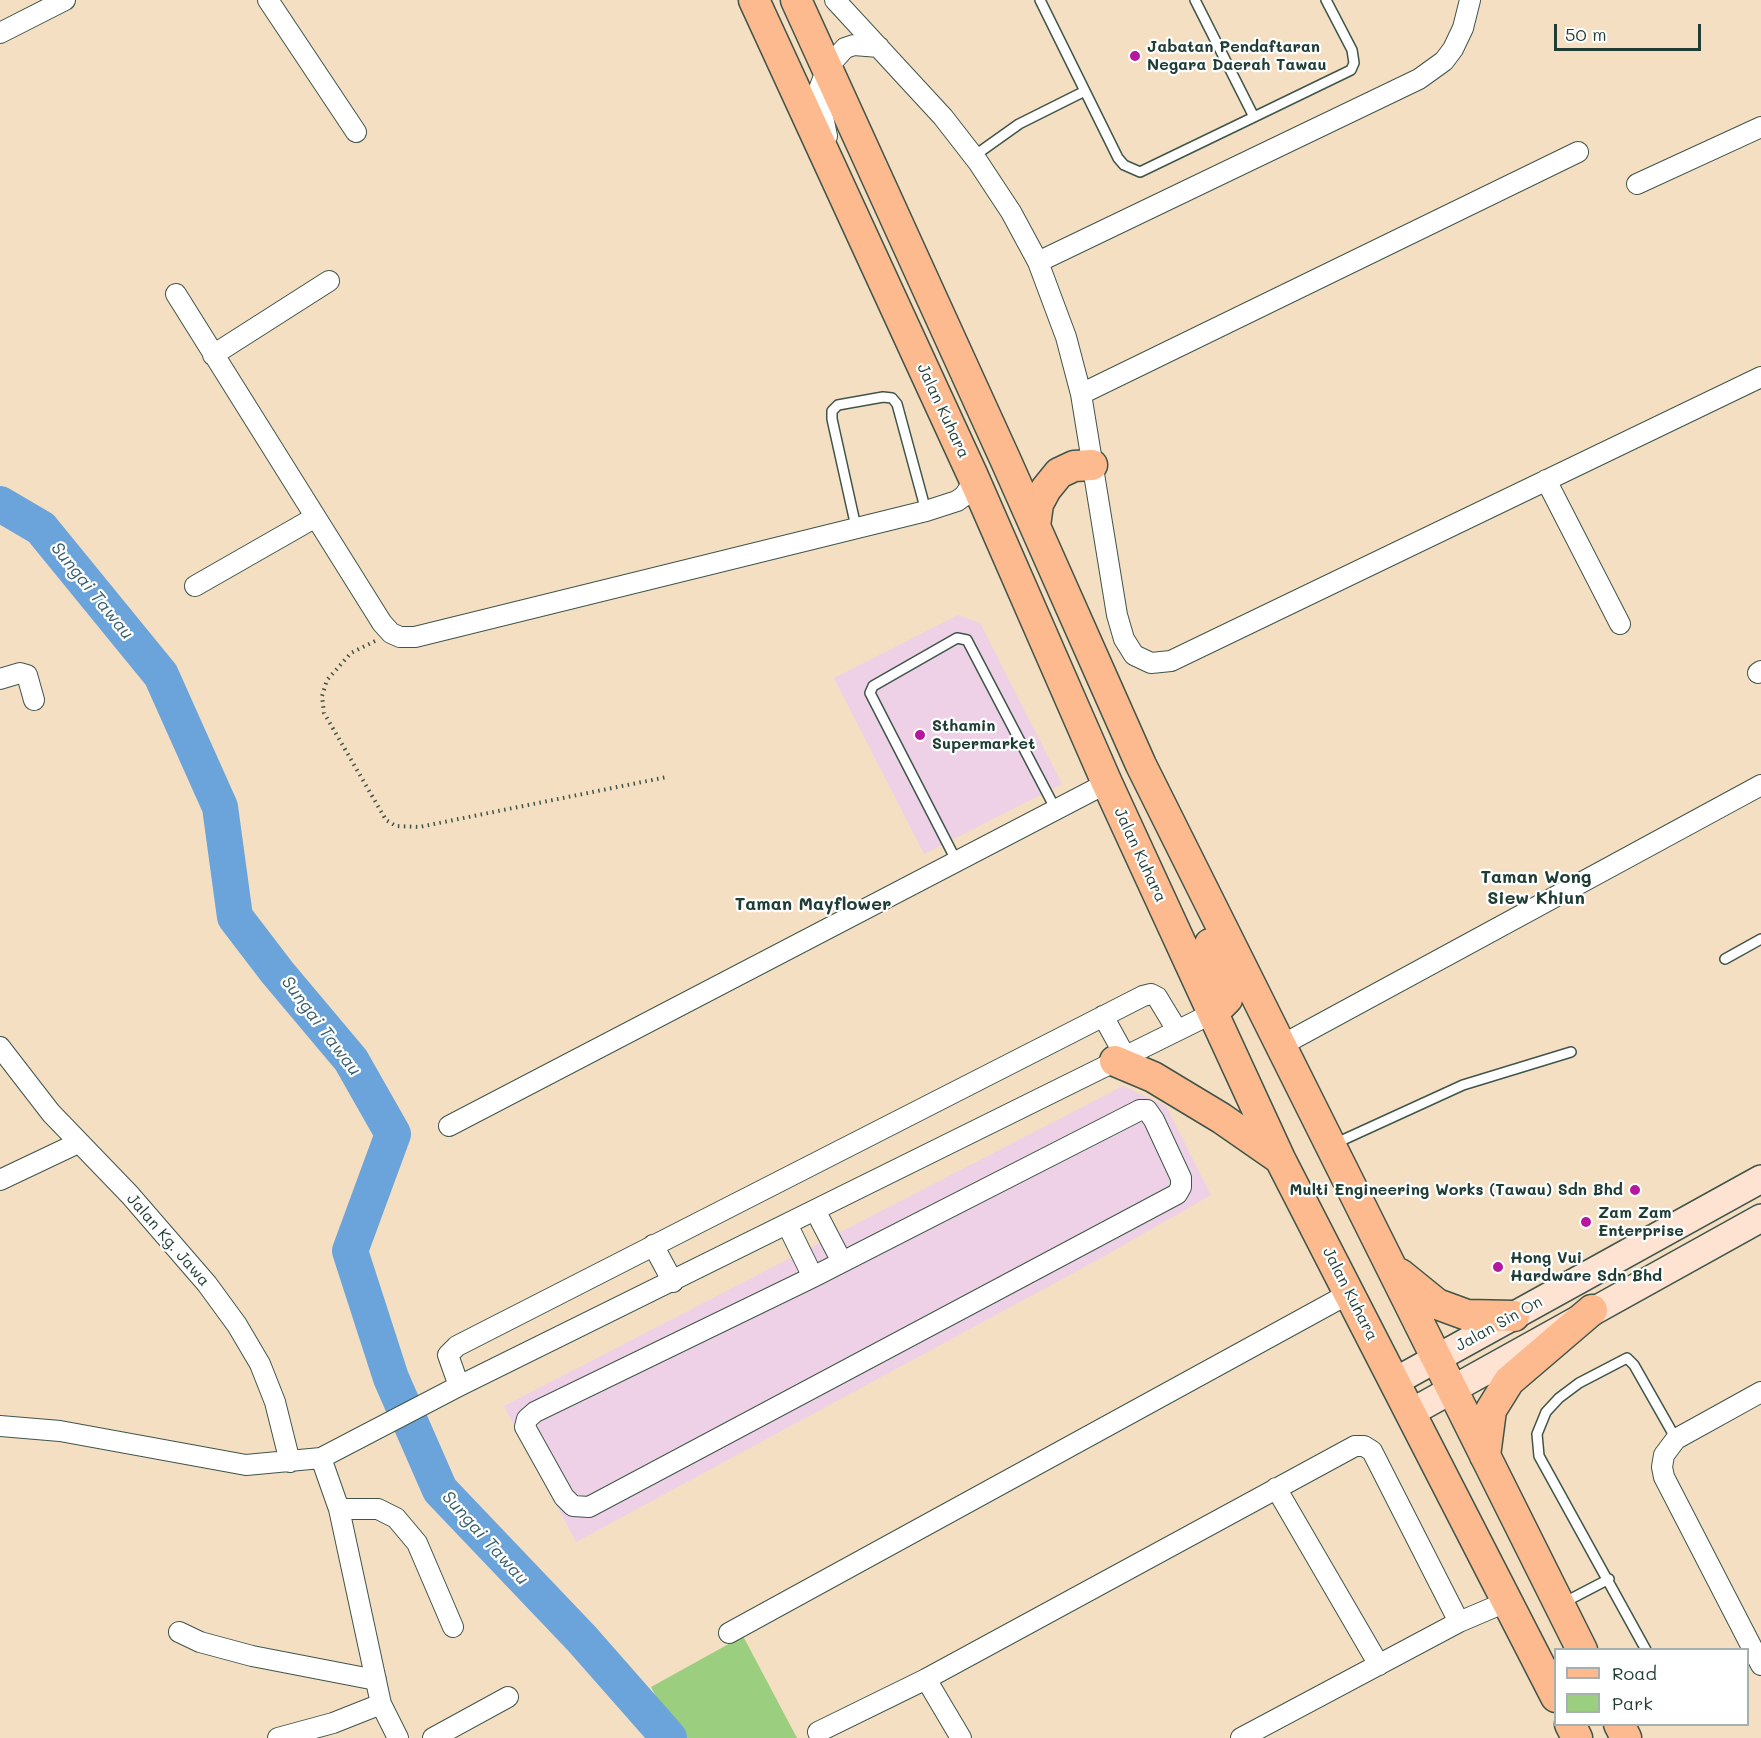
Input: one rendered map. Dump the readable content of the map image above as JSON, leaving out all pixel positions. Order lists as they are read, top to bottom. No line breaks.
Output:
{"streets":{"main road":["Jalan Kuhara","Jalan Sin On"],"street":["Jalan Kg. Jawa"]},"crossings":[["Jalan Kuhara","Jalan Sin On"]],"districts":["Taman Wong Siew Khiun","Taman Mayflower"],"water":["Sungai Tawau"],"places":["Jabatan Pendaftaran Negara Daerah Tawau","Sthamin Supermarket","Multi Engineering Works (Tawau) Sdn Bhd","Zam Zam Enterprise","Hong Vui Hardware Sdn Bhd"],"legend":["Road","Park"],"scale_bar":"50 m"}
